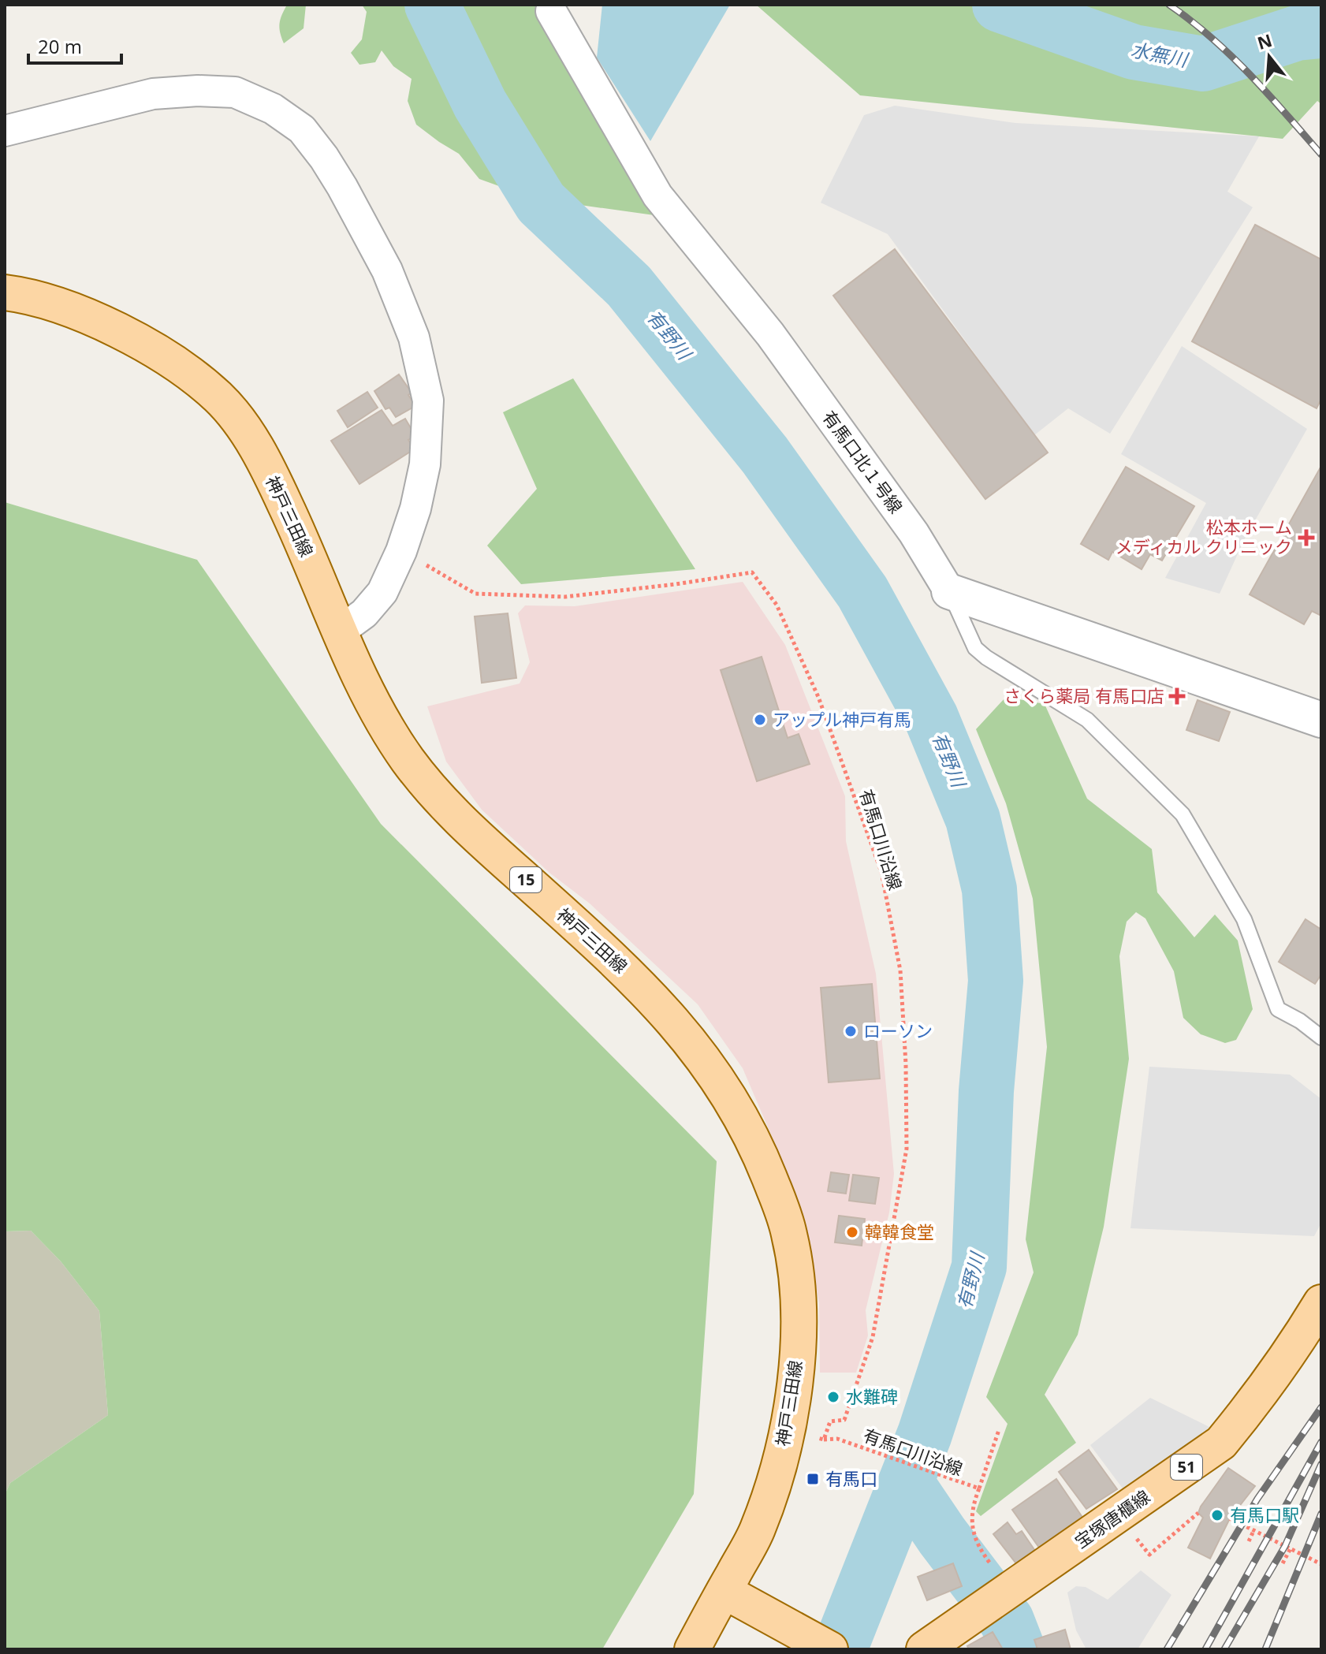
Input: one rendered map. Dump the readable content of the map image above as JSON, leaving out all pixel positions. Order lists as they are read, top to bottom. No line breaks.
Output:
{"streets":{"main road":["神戸三田線","15","51","宝塚唐櫃線"],"street":["有馬口北１号線"],"path":["有馬口川沿線"]},"crossings":[["有馬口川沿線","宝塚唐櫃線"]],"water":["水無川","有野川"],"places":{"health":["松本ホーム メディカル クリニック","さくら薬局 有馬口店"],"other":["アップル神戸有馬","ローソン","韓韓食堂","水難碑","有馬口駅"],"transit":["有馬口"]},"scale_bar":"20 m","north":"top"}
